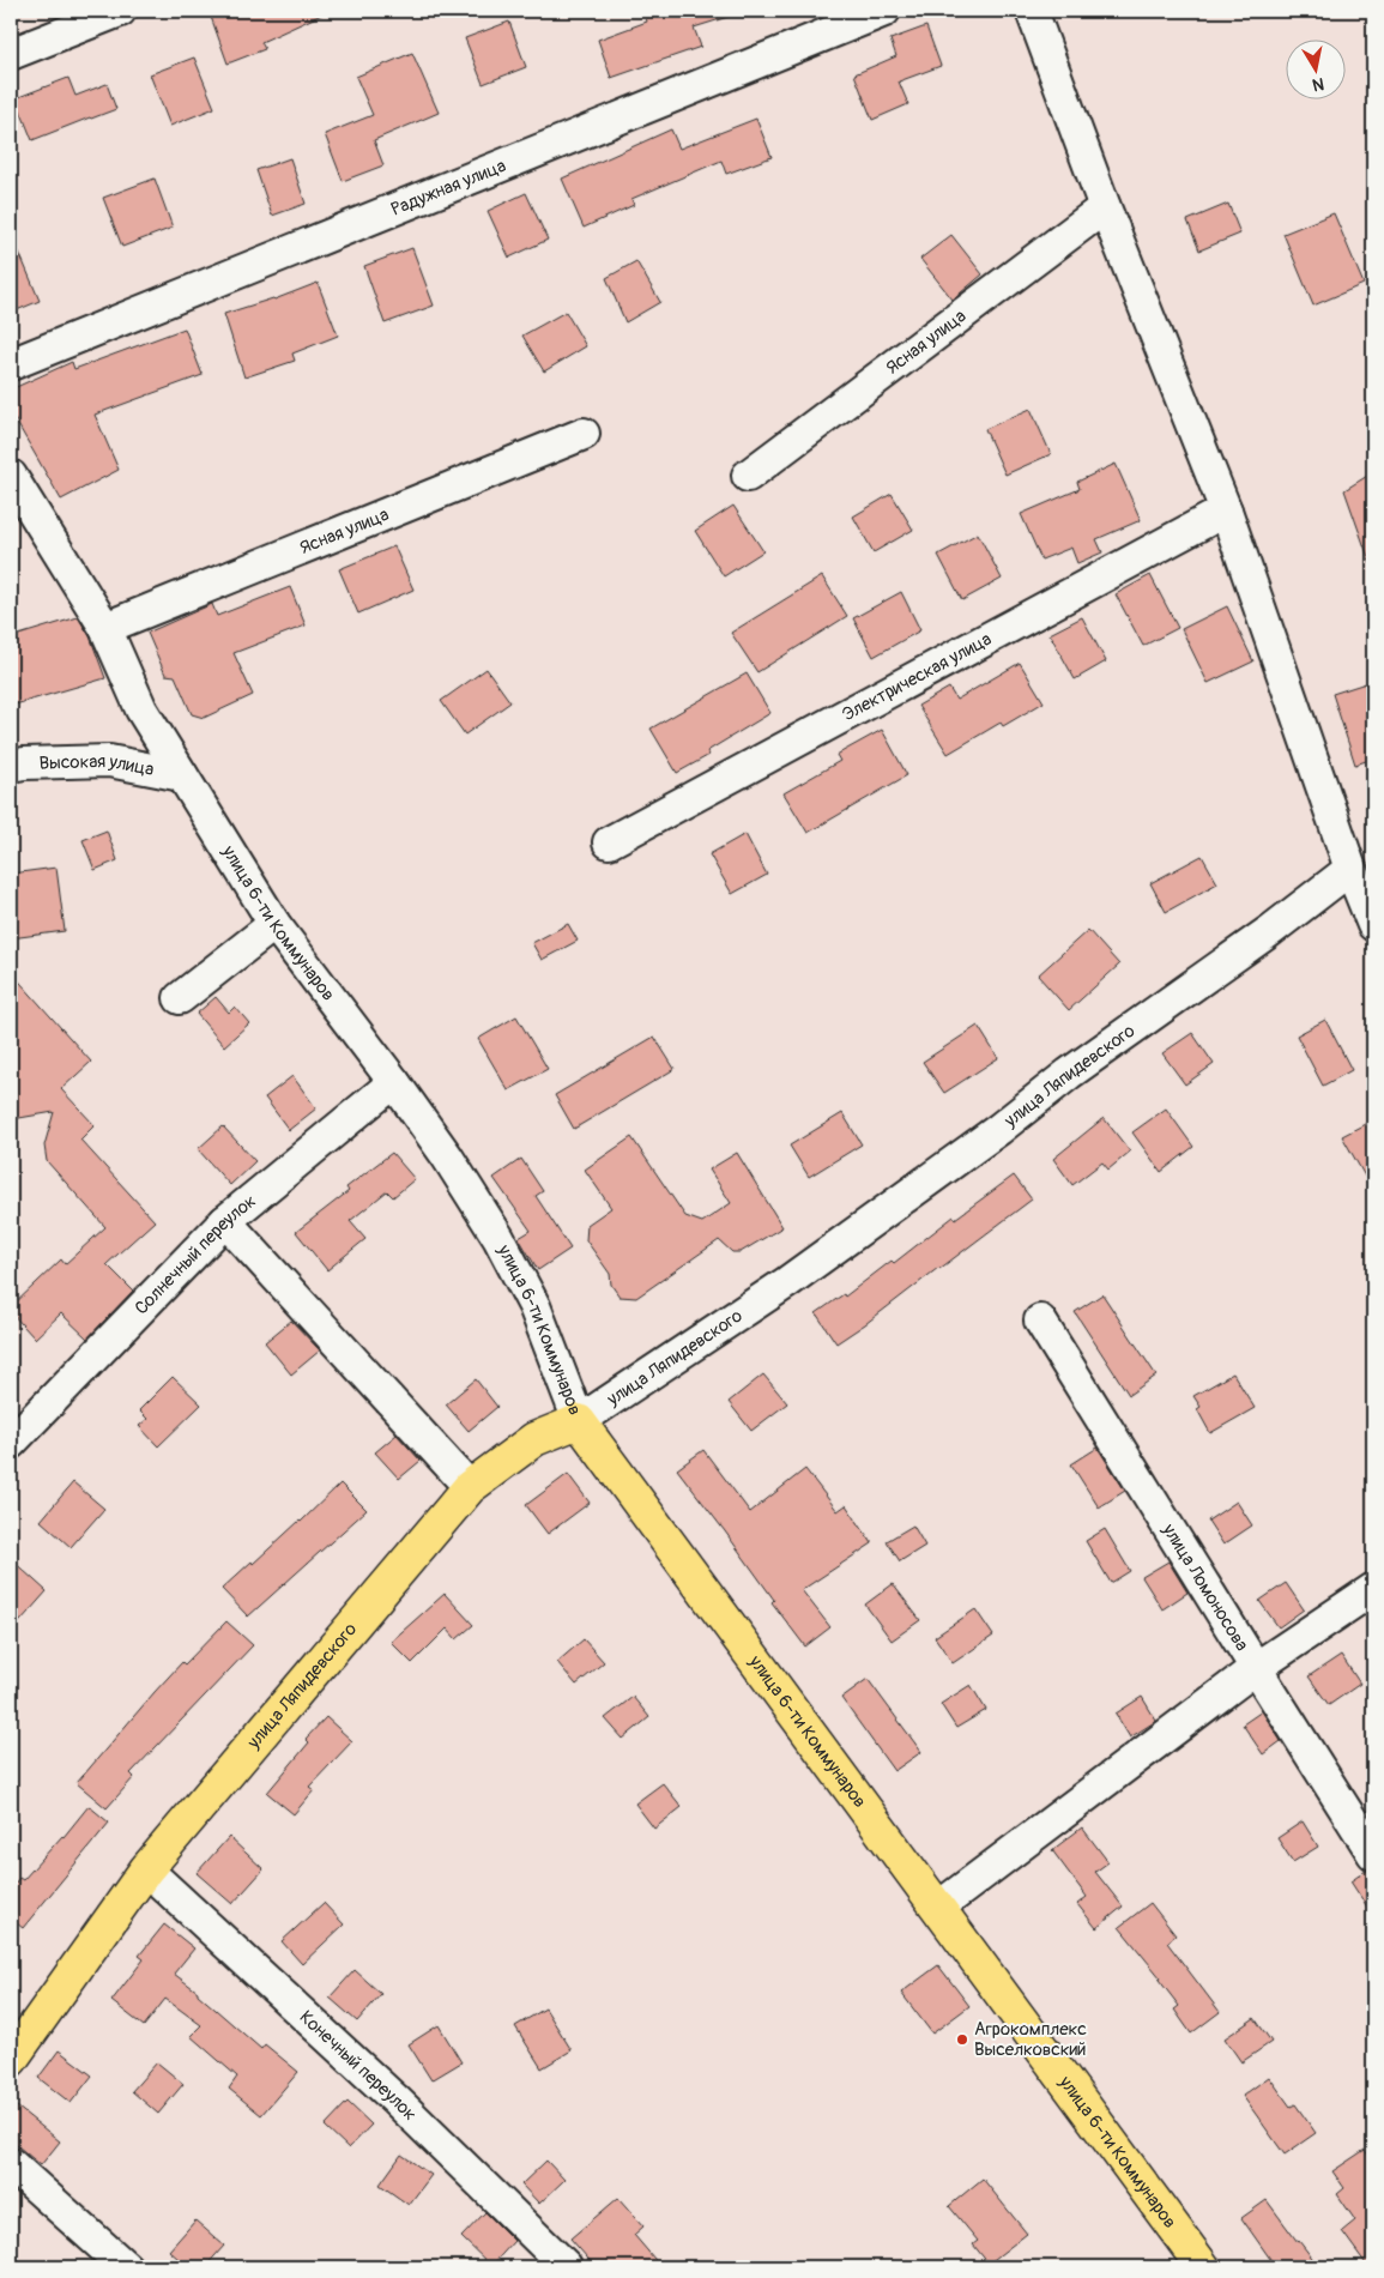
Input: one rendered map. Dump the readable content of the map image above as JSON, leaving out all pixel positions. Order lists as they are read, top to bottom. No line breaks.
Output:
{"streets":{"main road":["улица 6-ти Коммунаров","улица Ляпидевского"],"street":["Радужная улица","Ясная улица","Электрическая улица","Высокая улица","Солнечный переулок","улица Ломоносова","Конечный переулок"]},"crossings":[["Ясная улица","улица 6-ти Коммунаров"],["Высокая улица","улица 6-ти Коммунаров"],["улица 6-ти Коммунаров","улица Ляпидевского"],["улица 6-ти Коммунаров","Солнечный переулок"],["улица Ляпидевского","Конечный переулок"]],"places":["Агрокомплекс Выселковский"],"north":"bottom"}
